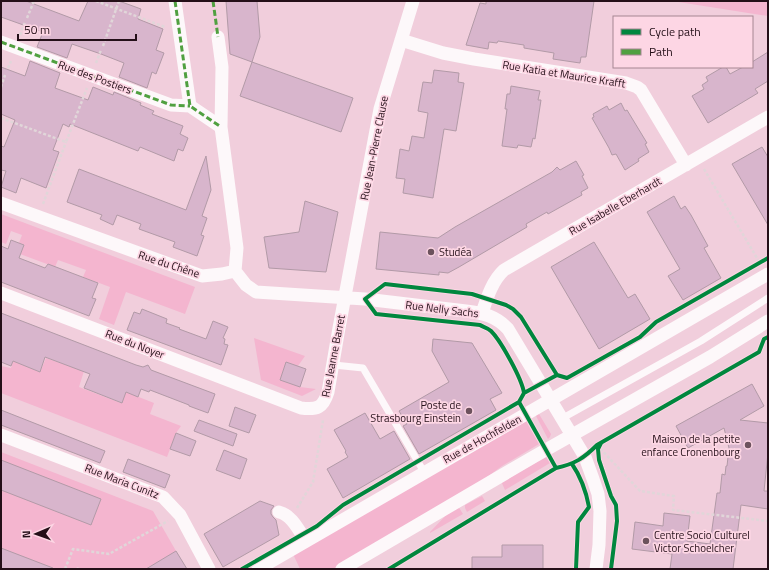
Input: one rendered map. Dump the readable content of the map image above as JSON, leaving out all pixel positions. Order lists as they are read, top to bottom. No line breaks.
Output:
{"streets":{"street":["Rue Katia et Maurice Krafft","Rue des Postiers","Rue Jean-Pierre Clause","Rue Isabelle Eberhardt","Rue du Chêne","Rue Nelly Sachs","Rue du Noyer","Rue Jeanne Barret","Rue de Hochfelden","Rue Maria Cunitz"]},"crossings":[["Rue Katia et Maurice Krafft","Rue Jean-Pierre Clause"],["Rue Katia et Maurice Krafft","Rue Isabelle Eberhardt"],["Rue Jean-Pierre Clause","Rue Nelly Sachs"],["Rue Jean-Pierre Clause","Rue Jeanne Barret"],["Rue Isabelle Eberhardt","Rue Nelly Sachs"],["Rue Nelly Sachs","Rue Jeanne Barret"],["Rue Nelly Sachs","Rue de Hochfelden"],["Rue du Noyer","Rue Jeanne Barret"]],"places":["Studéa","Poste de Strasbourg Einstein","Maison de la petite enfance Cronenbourg","Centre Socio Culturel Victor Schoelcher"],"legend":["Cycle path","Path"],"scale_bar":"50 m","north":"left"}
